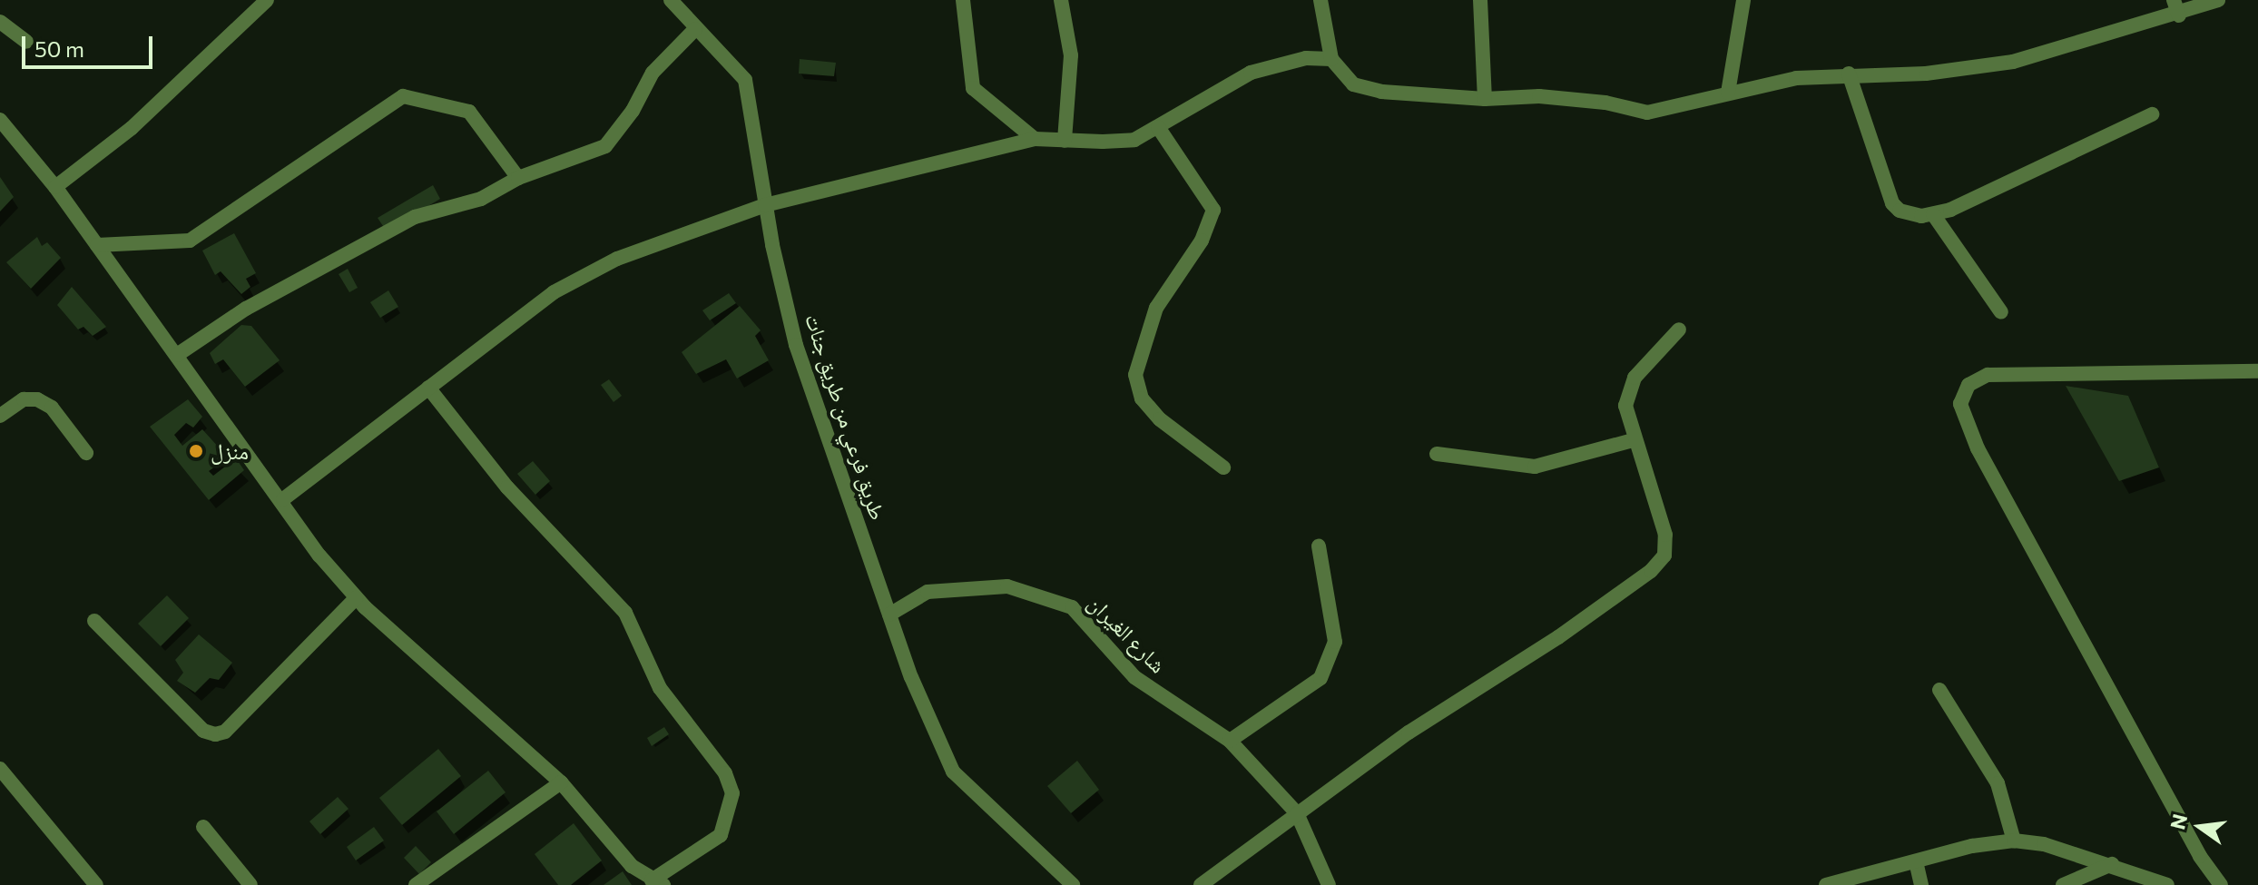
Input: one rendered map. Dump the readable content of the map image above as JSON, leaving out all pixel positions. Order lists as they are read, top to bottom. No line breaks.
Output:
{"streets":{"street":["طريق فرعي من طريق جنات","شارع الغيران"]},"crossings":[["طريق فرعي من طريق جنات","شارع الغيران"]],"places":["منزل"],"scale_bar":"50 m","north":"left"}
